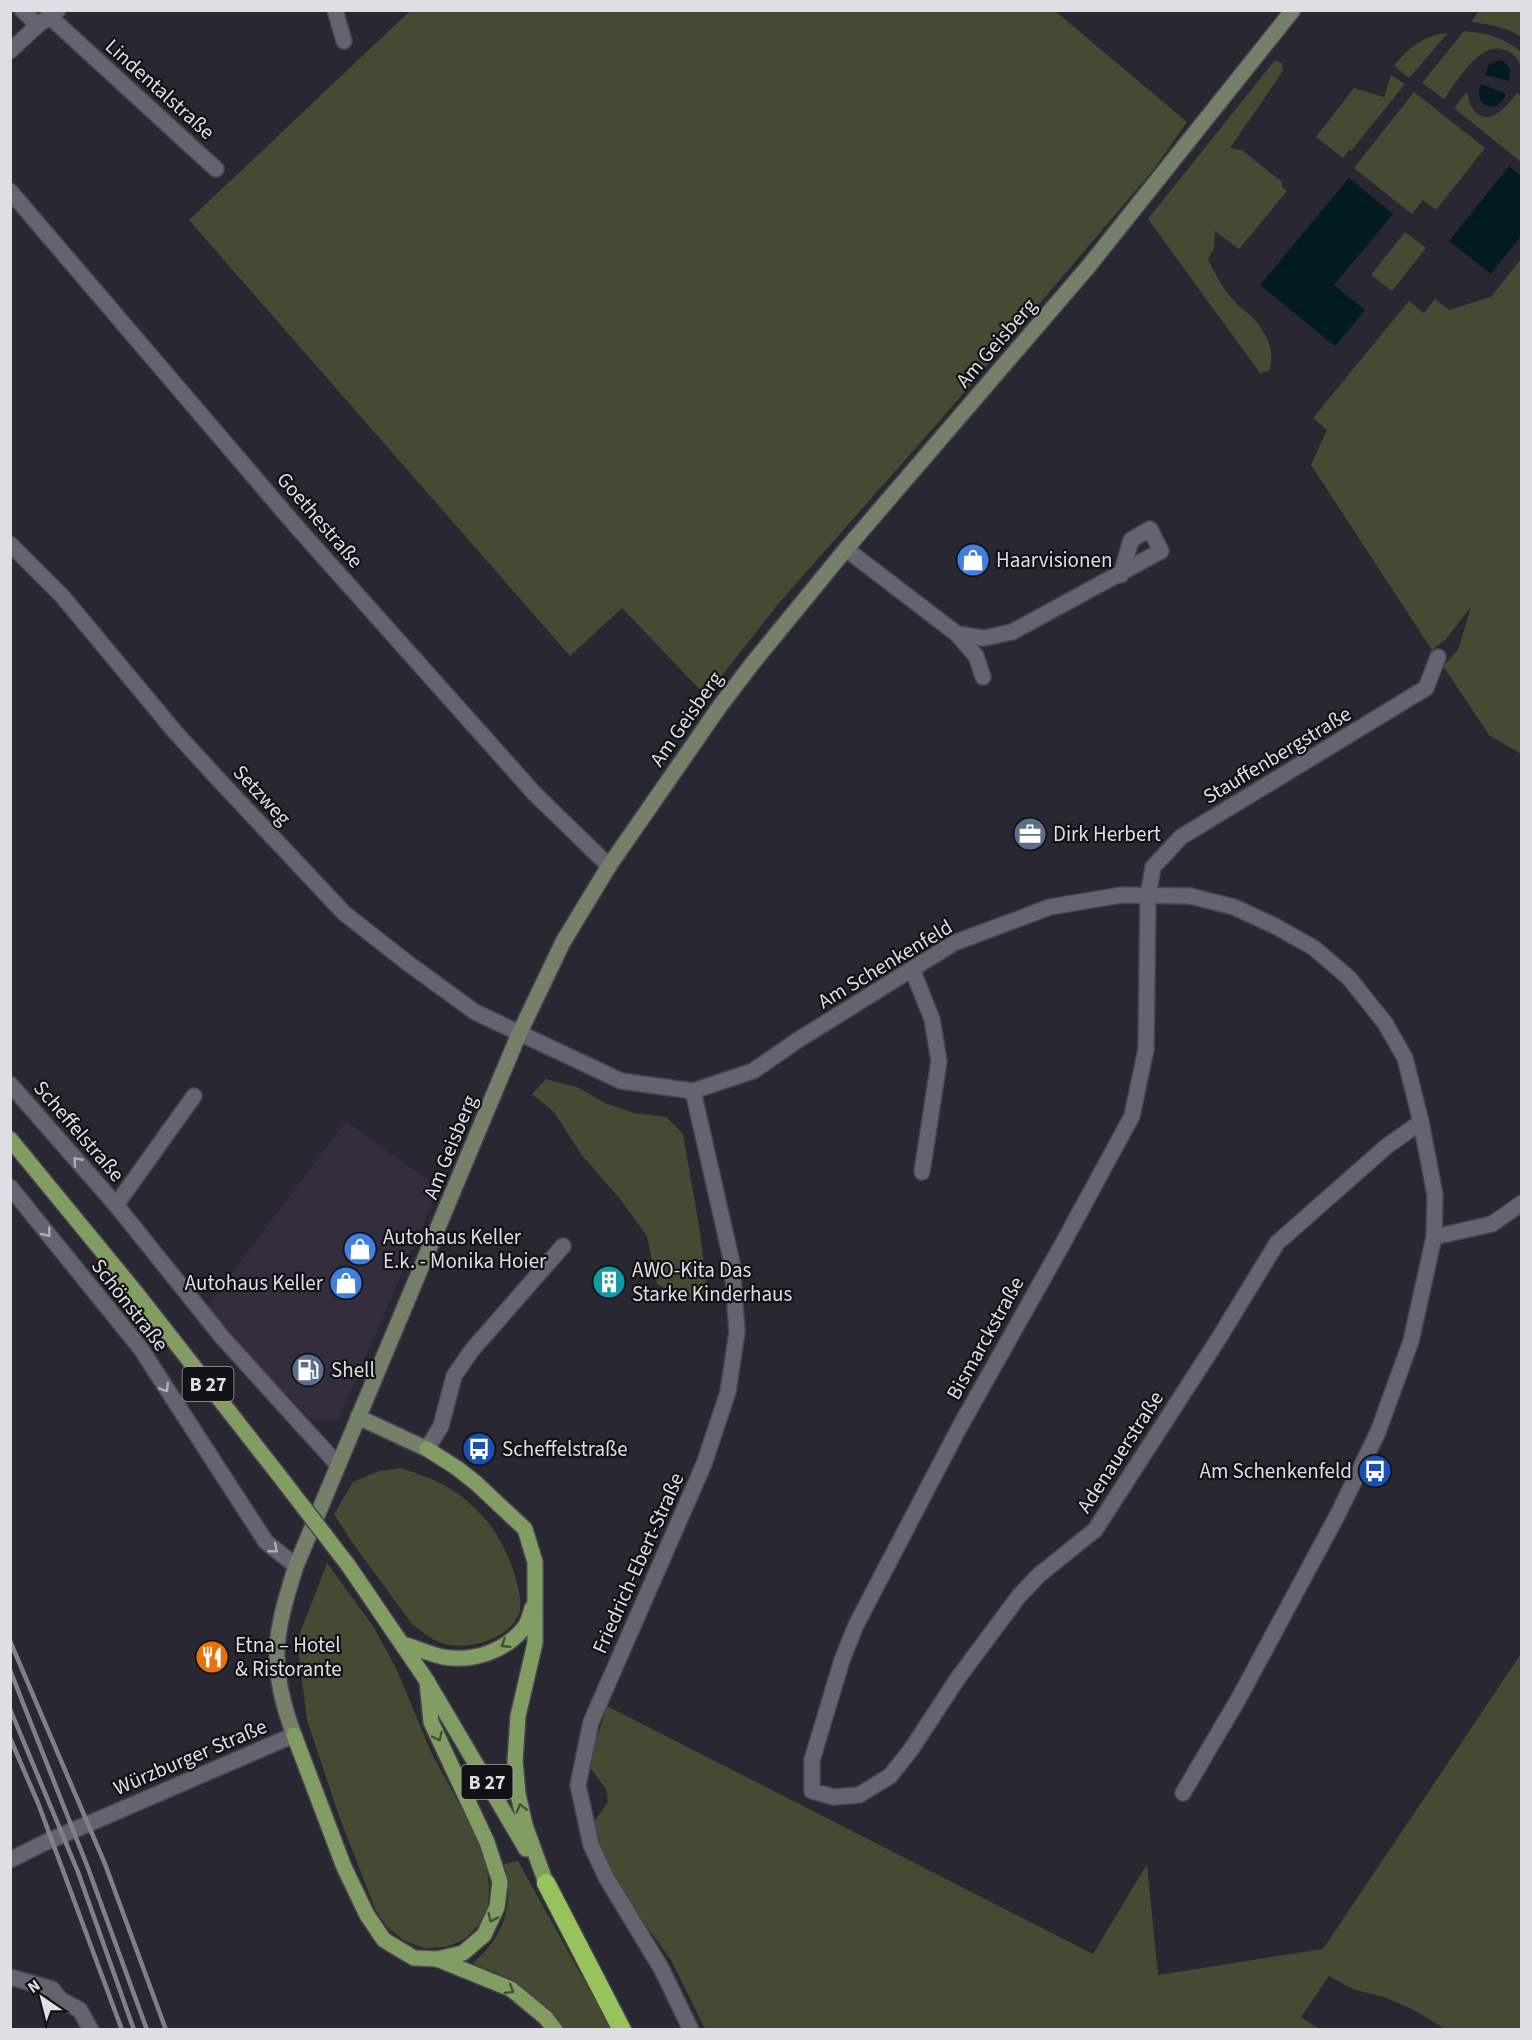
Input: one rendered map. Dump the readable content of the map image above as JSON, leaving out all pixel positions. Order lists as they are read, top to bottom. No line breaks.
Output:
{"streets":{"highway":["B 27"],"street":["Lindentalstraße","Am Geisberg","Goethestraße","Stauffenbergstraße","Setzweg","Am Schenkenfeld","Scheffelstraße","Schönstraße","Bismarckstraße","Adenauerstraße","Friedrich-Ebert-Straße","Würzburger Straße"]},"crossings":[["Am Geisberg","Goethestraße"],["Am Geisberg","Setzweg"],["Am Geisberg","Am Schenkenfeld"],["Am Geisberg","Scheffelstraße"],["Am Geisberg","Schönstraße"],["Am Geisberg","Würzburger Straße"],["Stauffenbergstraße","Am Schenkenfeld"],["Stauffenbergstraße","Bismarckstraße"],["Setzweg","Am Schenkenfeld"],["Am Schenkenfeld","Bismarckstraße"],["Am Schenkenfeld","Adenauerstraße"],["Am Schenkenfeld","Friedrich-Ebert-Straße"],["Schönstraße","Würzburger Straße"],["Bismarckstraße","Adenauerstraße"]],"one_way":["Schönstraße"],"places":{"shop":["Haarvisionen","Autohaus Keller E.k. - Monika Hoier","Autohaus Keller"],"office":["Dirk Herbert"],"building":["AWO-Kita Das Starke Kinderhaus"],"fuel station":["Shell"],"bus stop":["Scheffelstraße","Am Schenkenfeld"],"restaurant":["Etna – Hotel & Ristorante"]},"north":"top left"}
